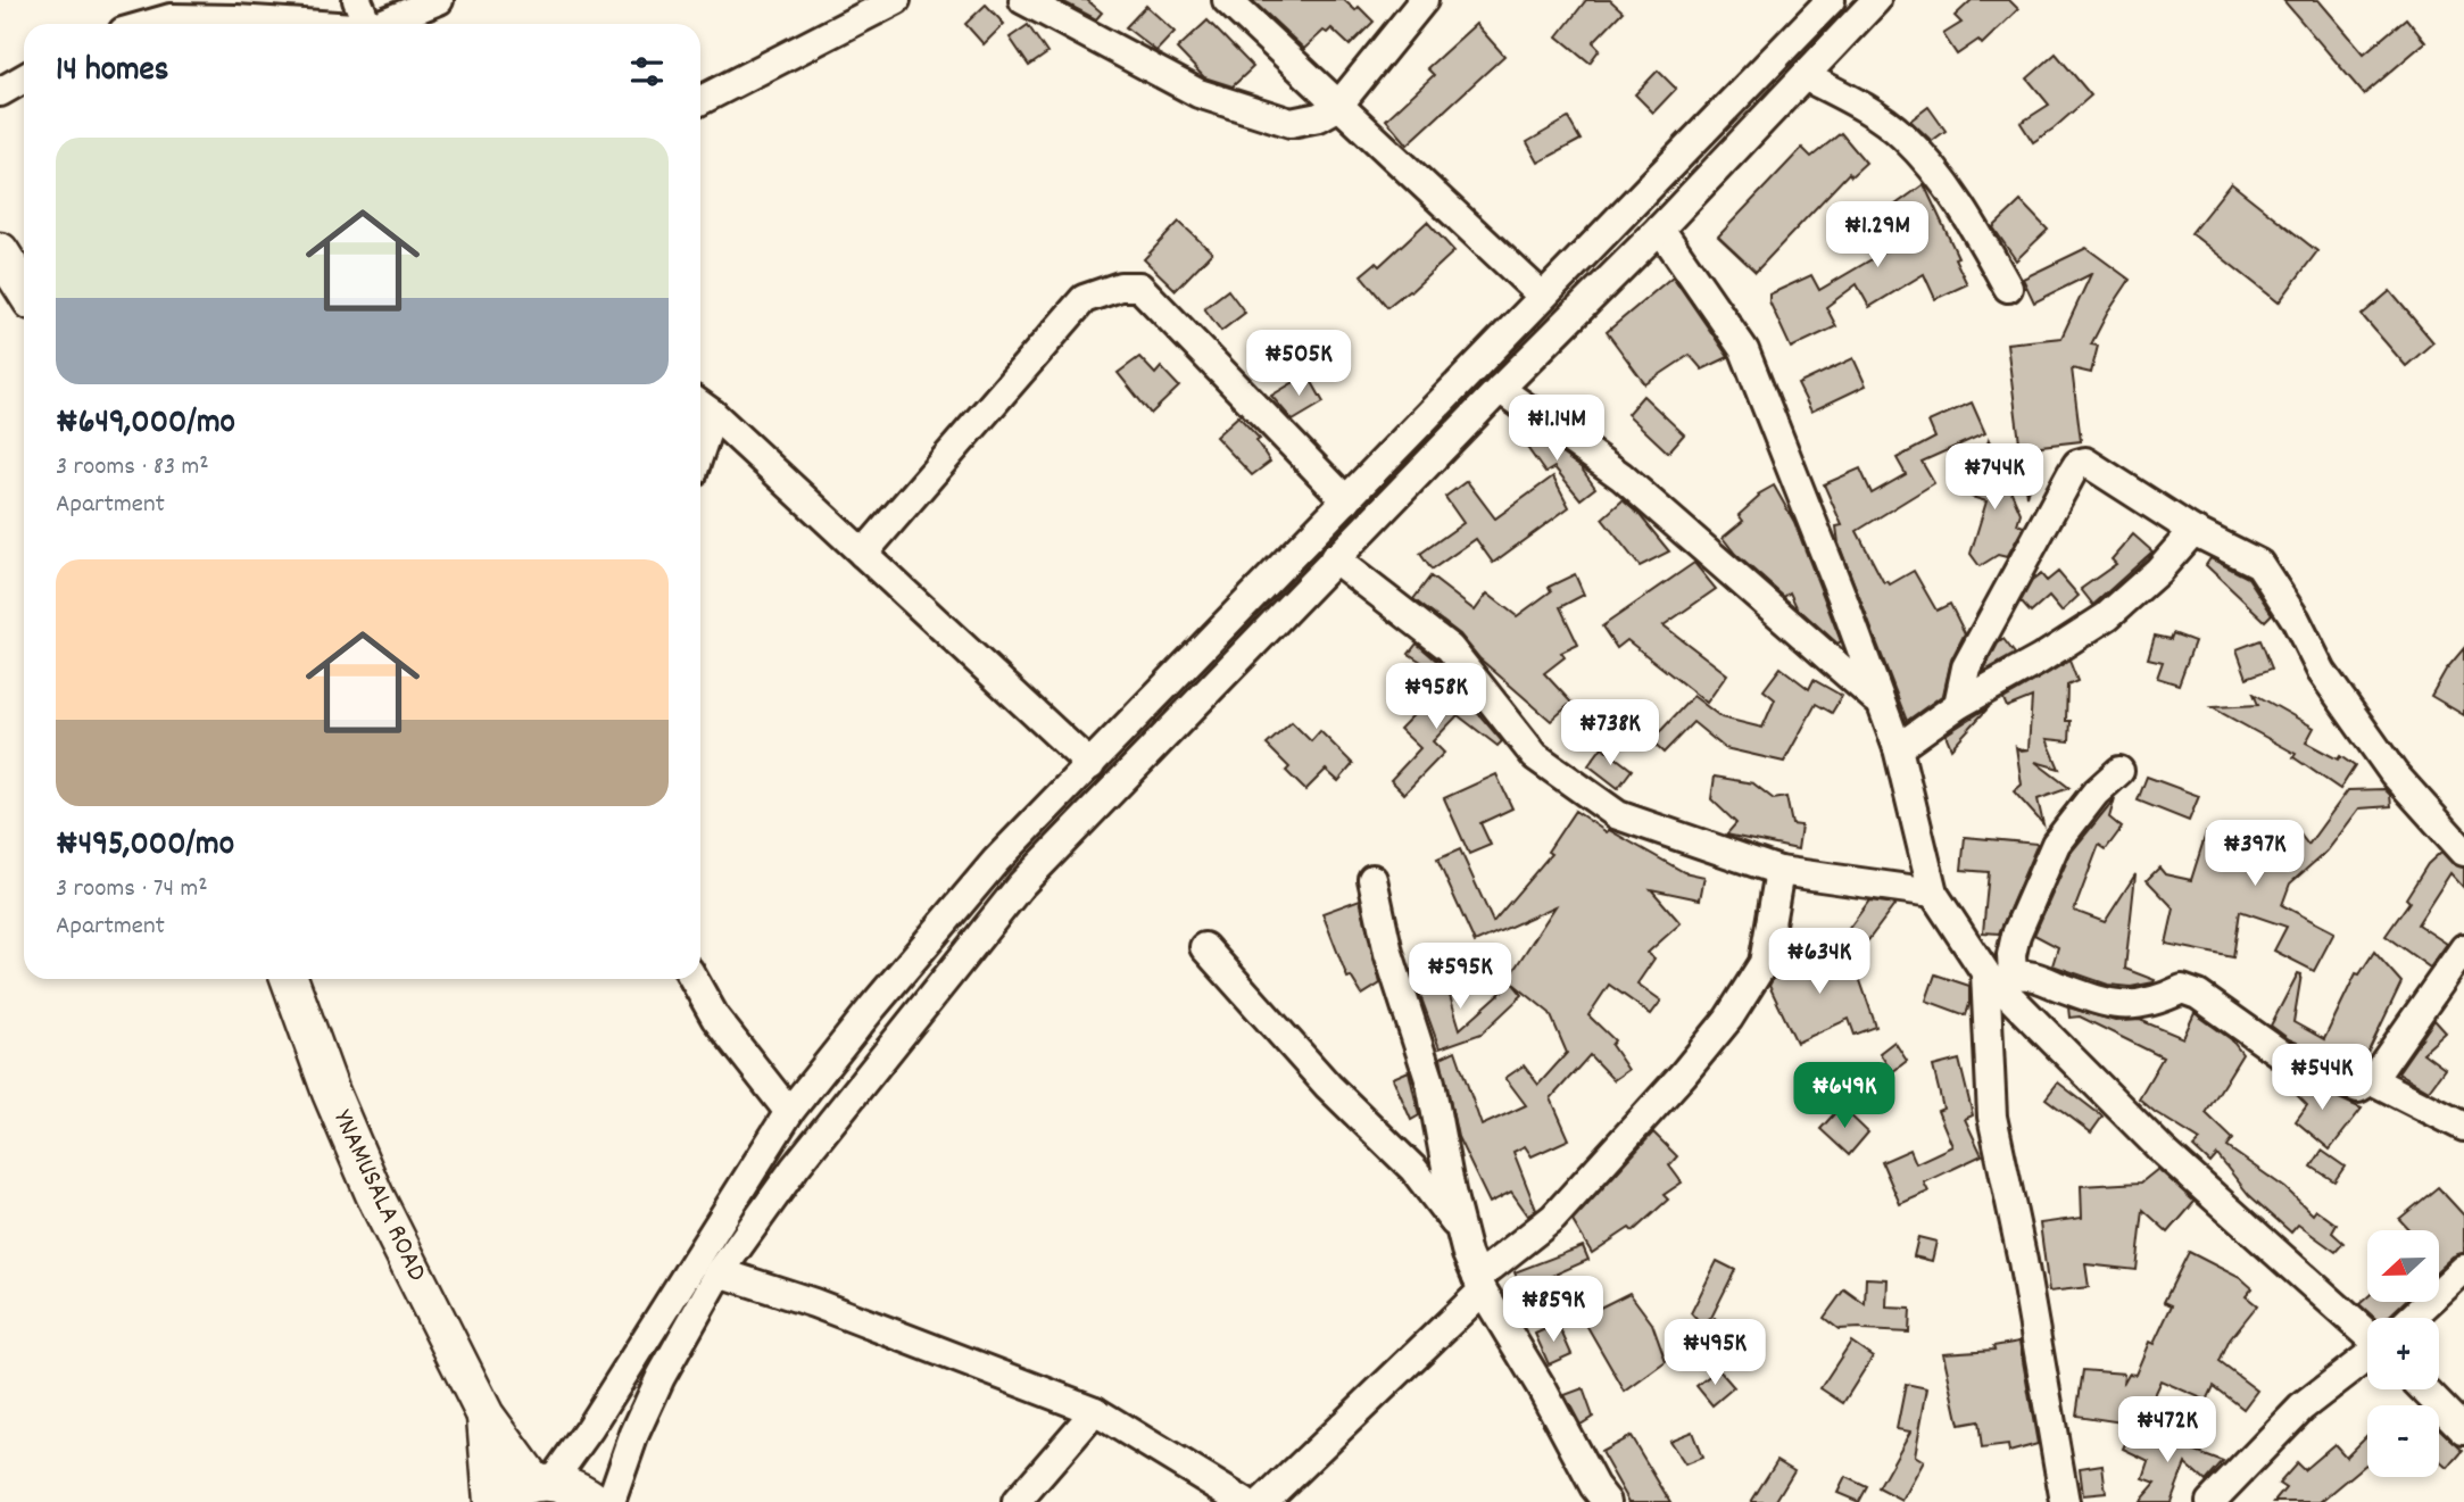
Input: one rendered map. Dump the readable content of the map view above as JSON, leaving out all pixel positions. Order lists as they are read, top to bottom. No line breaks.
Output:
{"streets":{"main road":["YNAMUSALA ROAD"]},"north":"left","page":{"heading":"14 homes","list":[{"name":"₦649,000/mo","note":"3 rooms · 83 m² · Apartment"},{"name":"₦495,000/mo","note":"3 rooms · 74 m² · Apartment"}],"price":["₦1.29M","₦505K","₦1.14M","₦744K","₦958K","₦738K","₦397K","₦634K","₦595K","₦544K","₦649K","₦859K","₦495K","₦472K"],"map_buttons":["+","−"]}}
